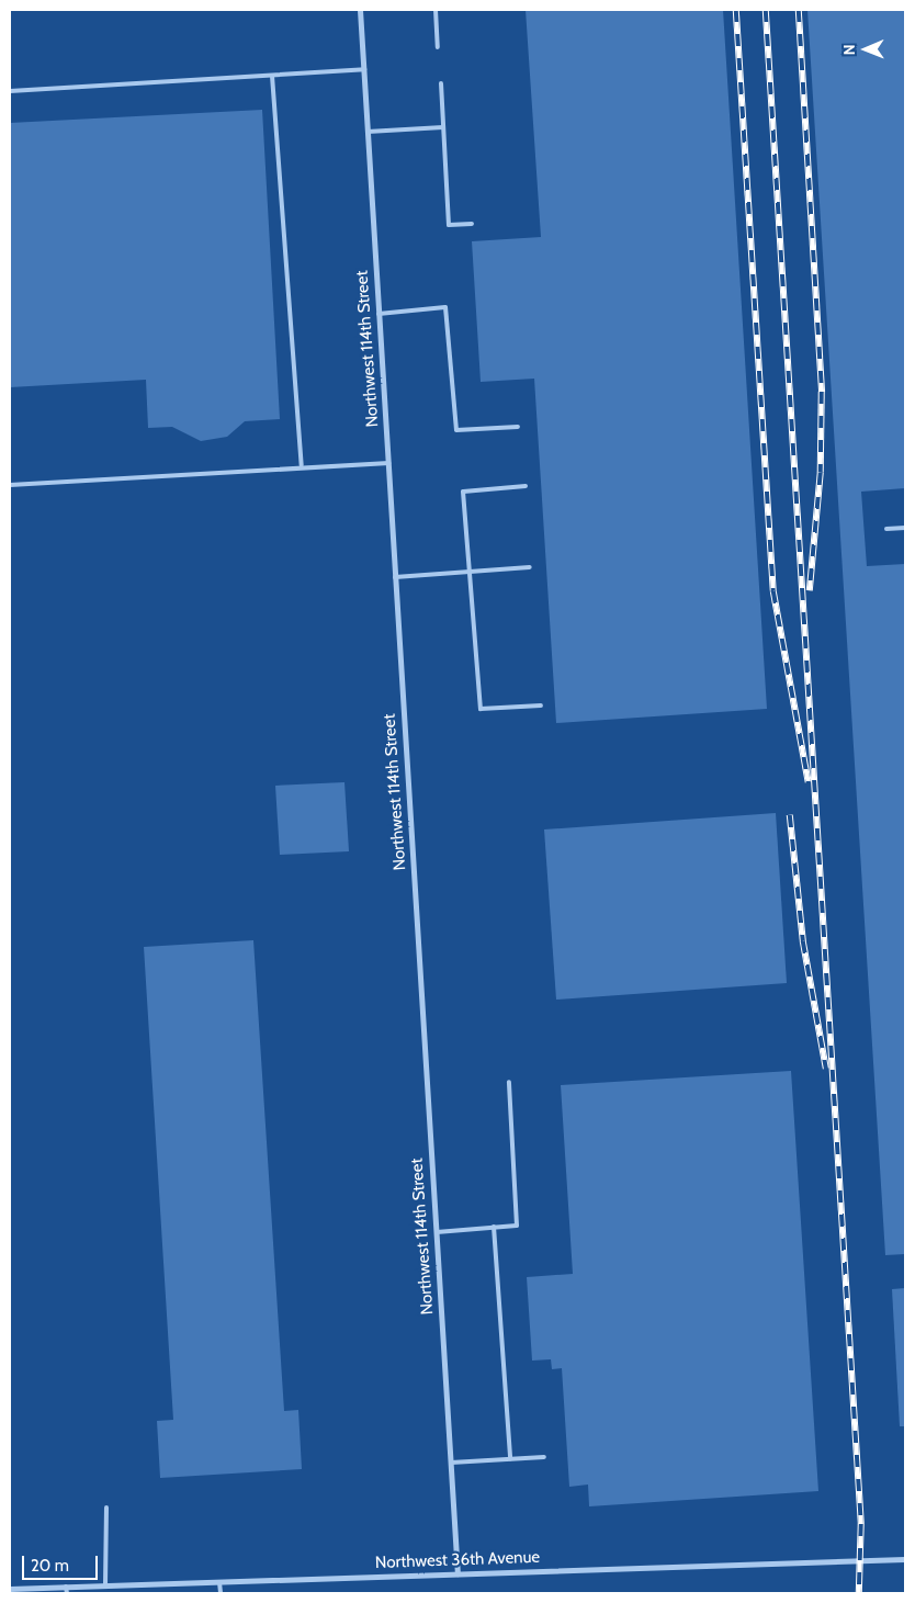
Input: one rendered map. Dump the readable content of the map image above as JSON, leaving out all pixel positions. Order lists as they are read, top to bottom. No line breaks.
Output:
{"streets":{"street":["Northwest 114th Street","Northwest 36th Avenue"]},"crossings":[["Northwest 114th Street","Northwest 36th Avenue"]],"scale_bar":"20 m","north":"left"}
